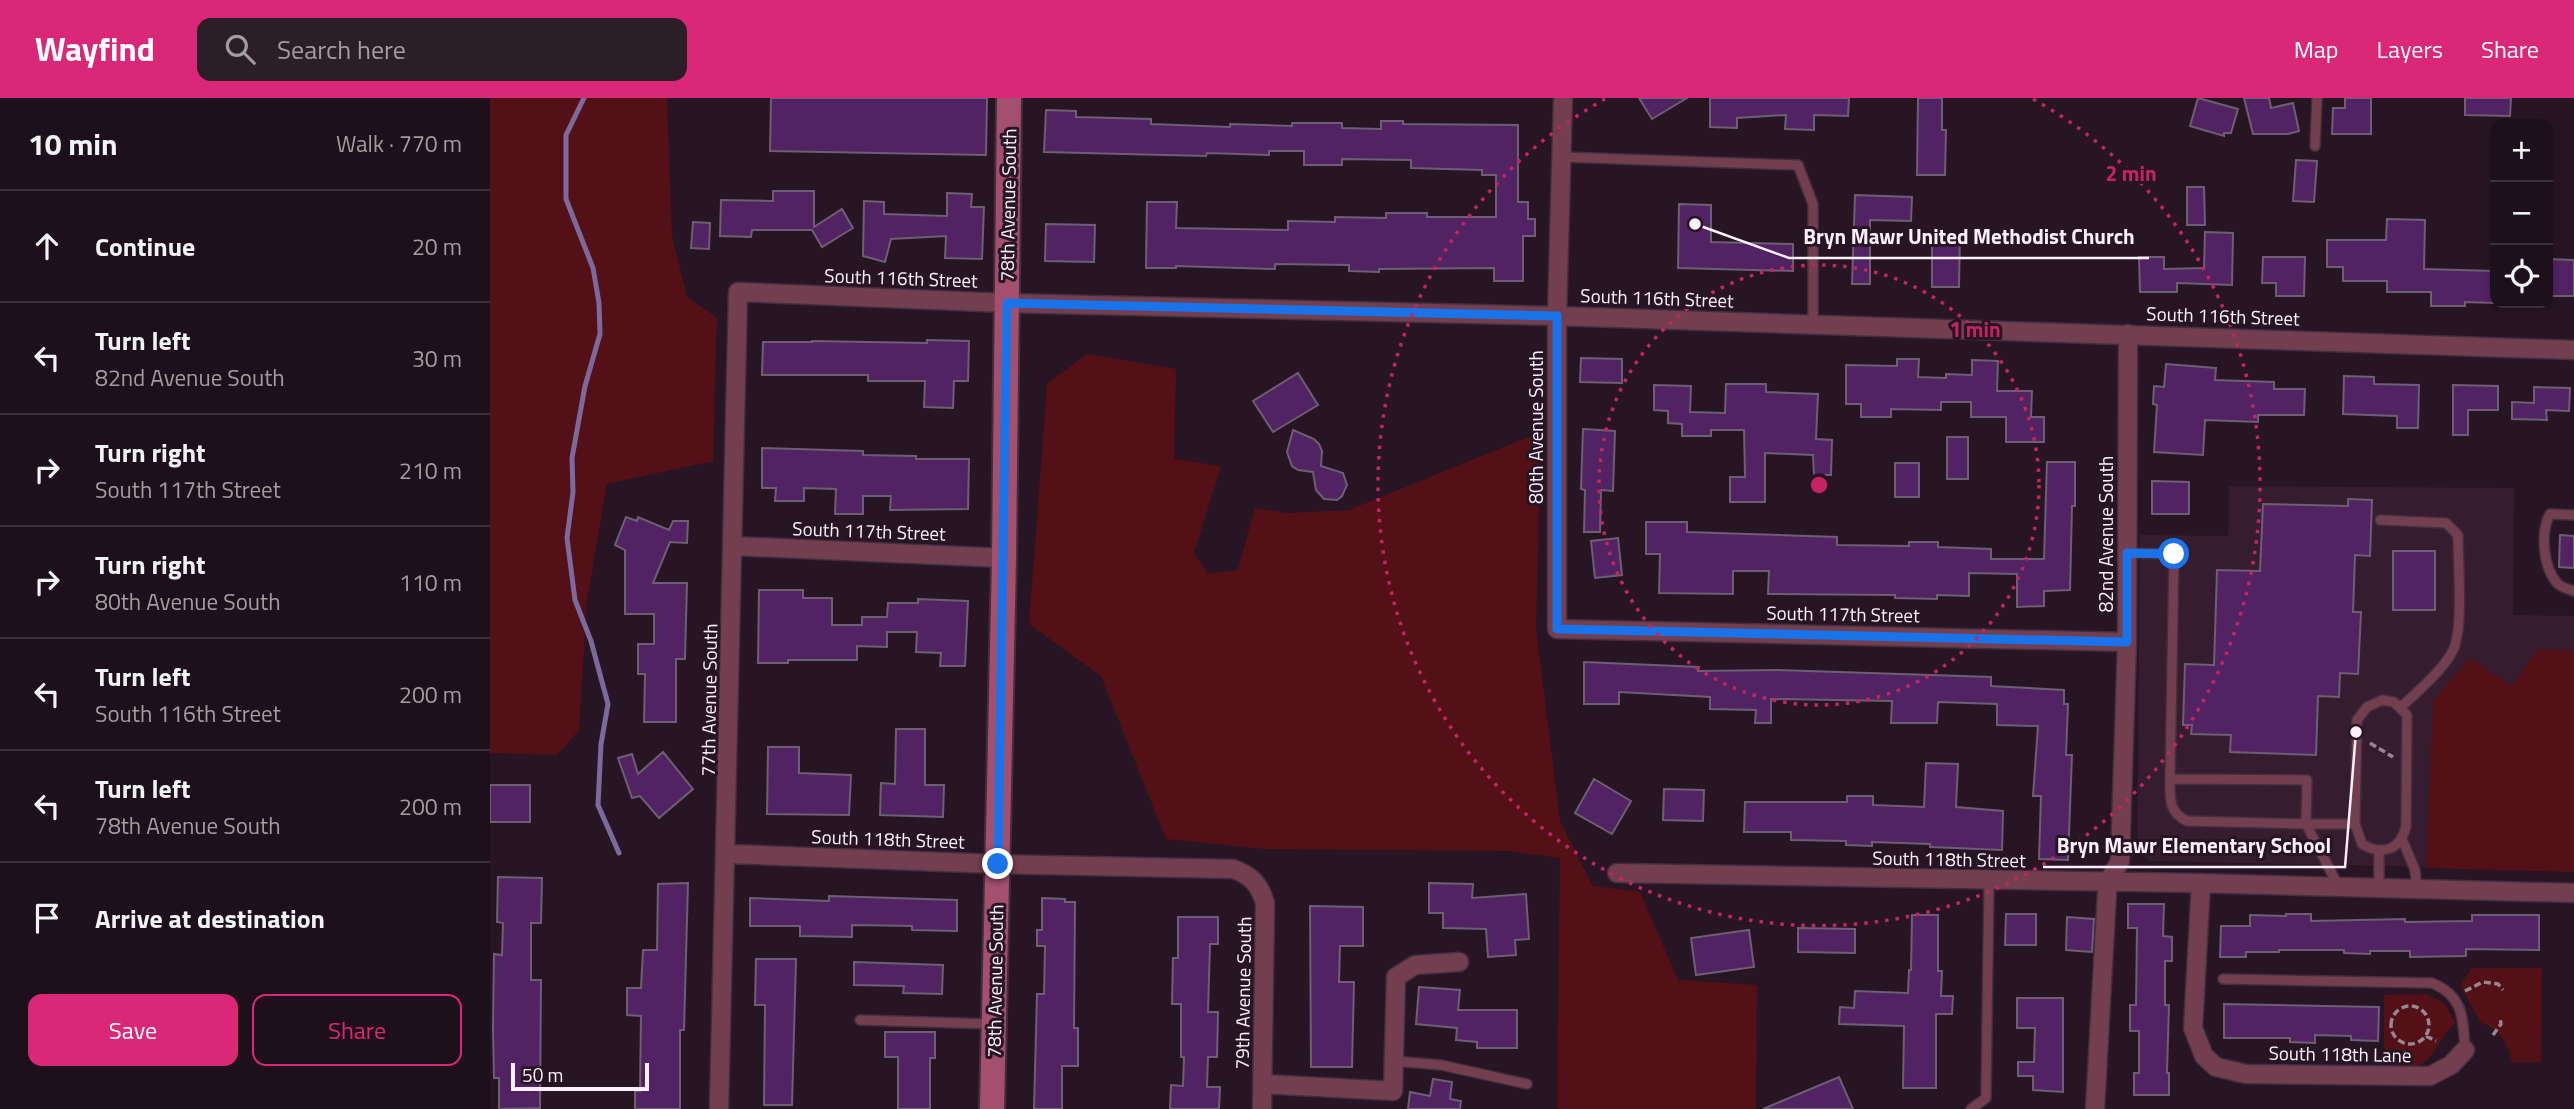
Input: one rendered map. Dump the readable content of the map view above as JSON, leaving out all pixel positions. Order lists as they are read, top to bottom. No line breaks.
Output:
{"streets":{"street":["78th Avenue South","South 116th Street","80th Avenue South","South 117th Street","82nd Avenue South","77th Avenue South","South 118th Street","79th Avenue South","South 118th Lane"]},"crossings":[["78th Avenue South","South 116th Street"],["78th Avenue South","South 117th Street"],["78th Avenue South","South 118th Street"],["South 116th Street","80th Avenue South"],["South 116th Street","82nd Avenue South"],["South 116th Street","77th Avenue South"],["80th Avenue South","South 117th Street"],["South 117th Street","82nd Avenue South"],["South 117th Street","77th Avenue South"],["82nd Avenue South","South 118th Street"],["77th Avenue South","South 118th Street"],["South 118th Street","79th Avenue South"],["South 118th Street","South 118th Lane"]],"places":["Bryn Mawr United Methodist Church","Bryn Mawr Elementary School"],"scale_bar":"50 m","page":{"header":"Wayfind","search":"Search here","nav":["Map","Layers","Share"],"heading":["10 min","Walk · 770 m"],"map_buttons":["+","−"],"list":[["Continue","20 m"],["Turn left","82nd Avenue South","30 m"],["Turn right","South 117th Street","210 m"],["Turn right","80th Avenue South","110 m"],["Turn left","South 116th Street","200 m"],["Turn left","78th Avenue South","200 m"],"Arrive at destination"],"buttons":["Save","Share"],"scale":"50 m"},"rings":["2 min","1 min"]}
